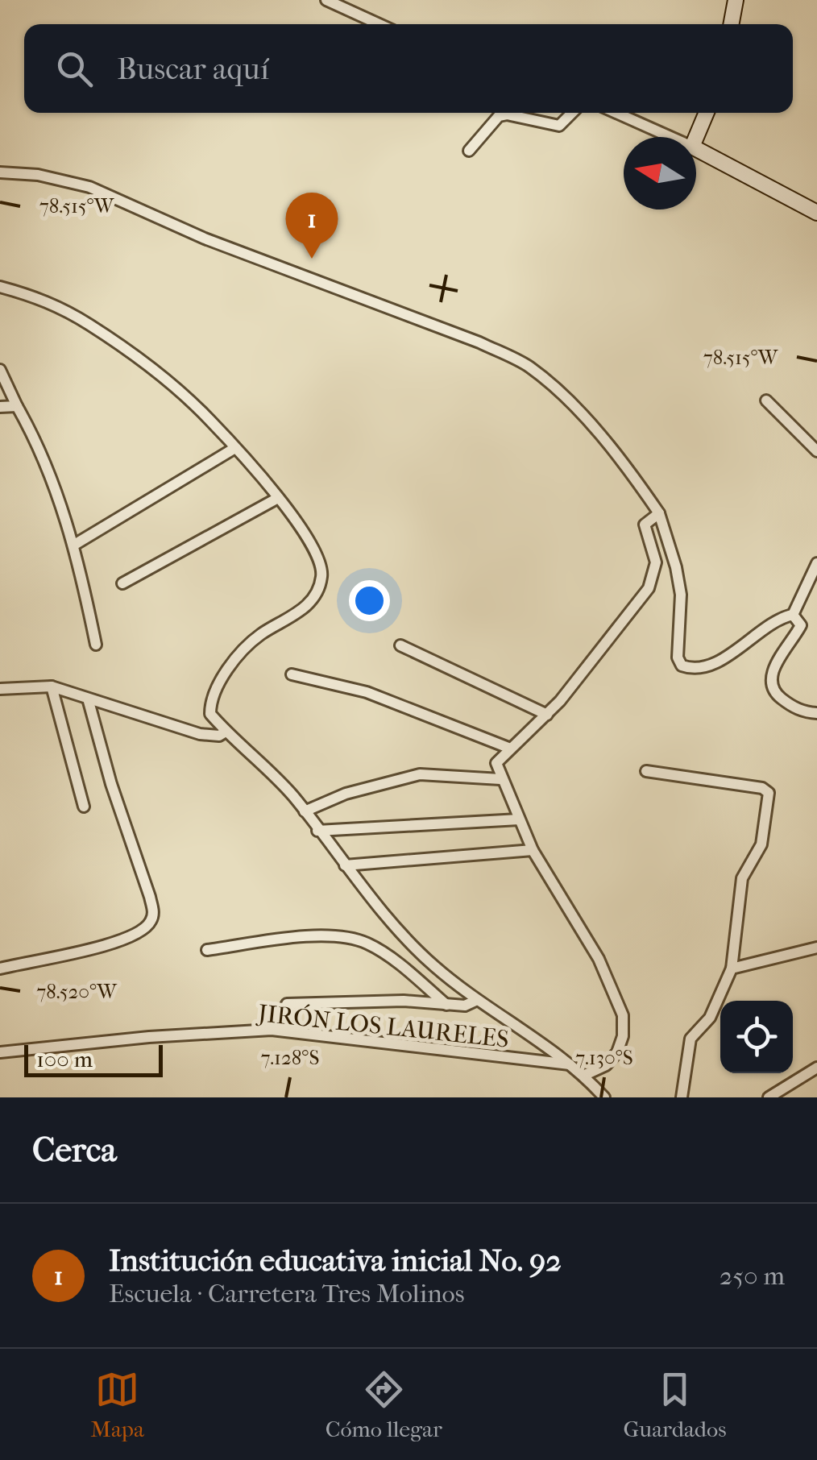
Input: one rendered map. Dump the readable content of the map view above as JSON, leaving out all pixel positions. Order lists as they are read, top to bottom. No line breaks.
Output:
{"streets":{"street":["JIRÓN LOS LAURELES"]},"scale_bar":"100 m","north":"left","page":{"search":"Buscar aquí","pins":"1","scale":"100 m","heading":"Cerca","list":[{"mark":"1","name":"Institución educativa inicial No. 92","note":"Escuela · Carretera Tres Molinos","value":"250 m"}],"nav":["Mapa","Cómo llegar","Guardados"]},"coordinates":["78.515°W","78.520°W","7.128°S","7.130°S"]}
